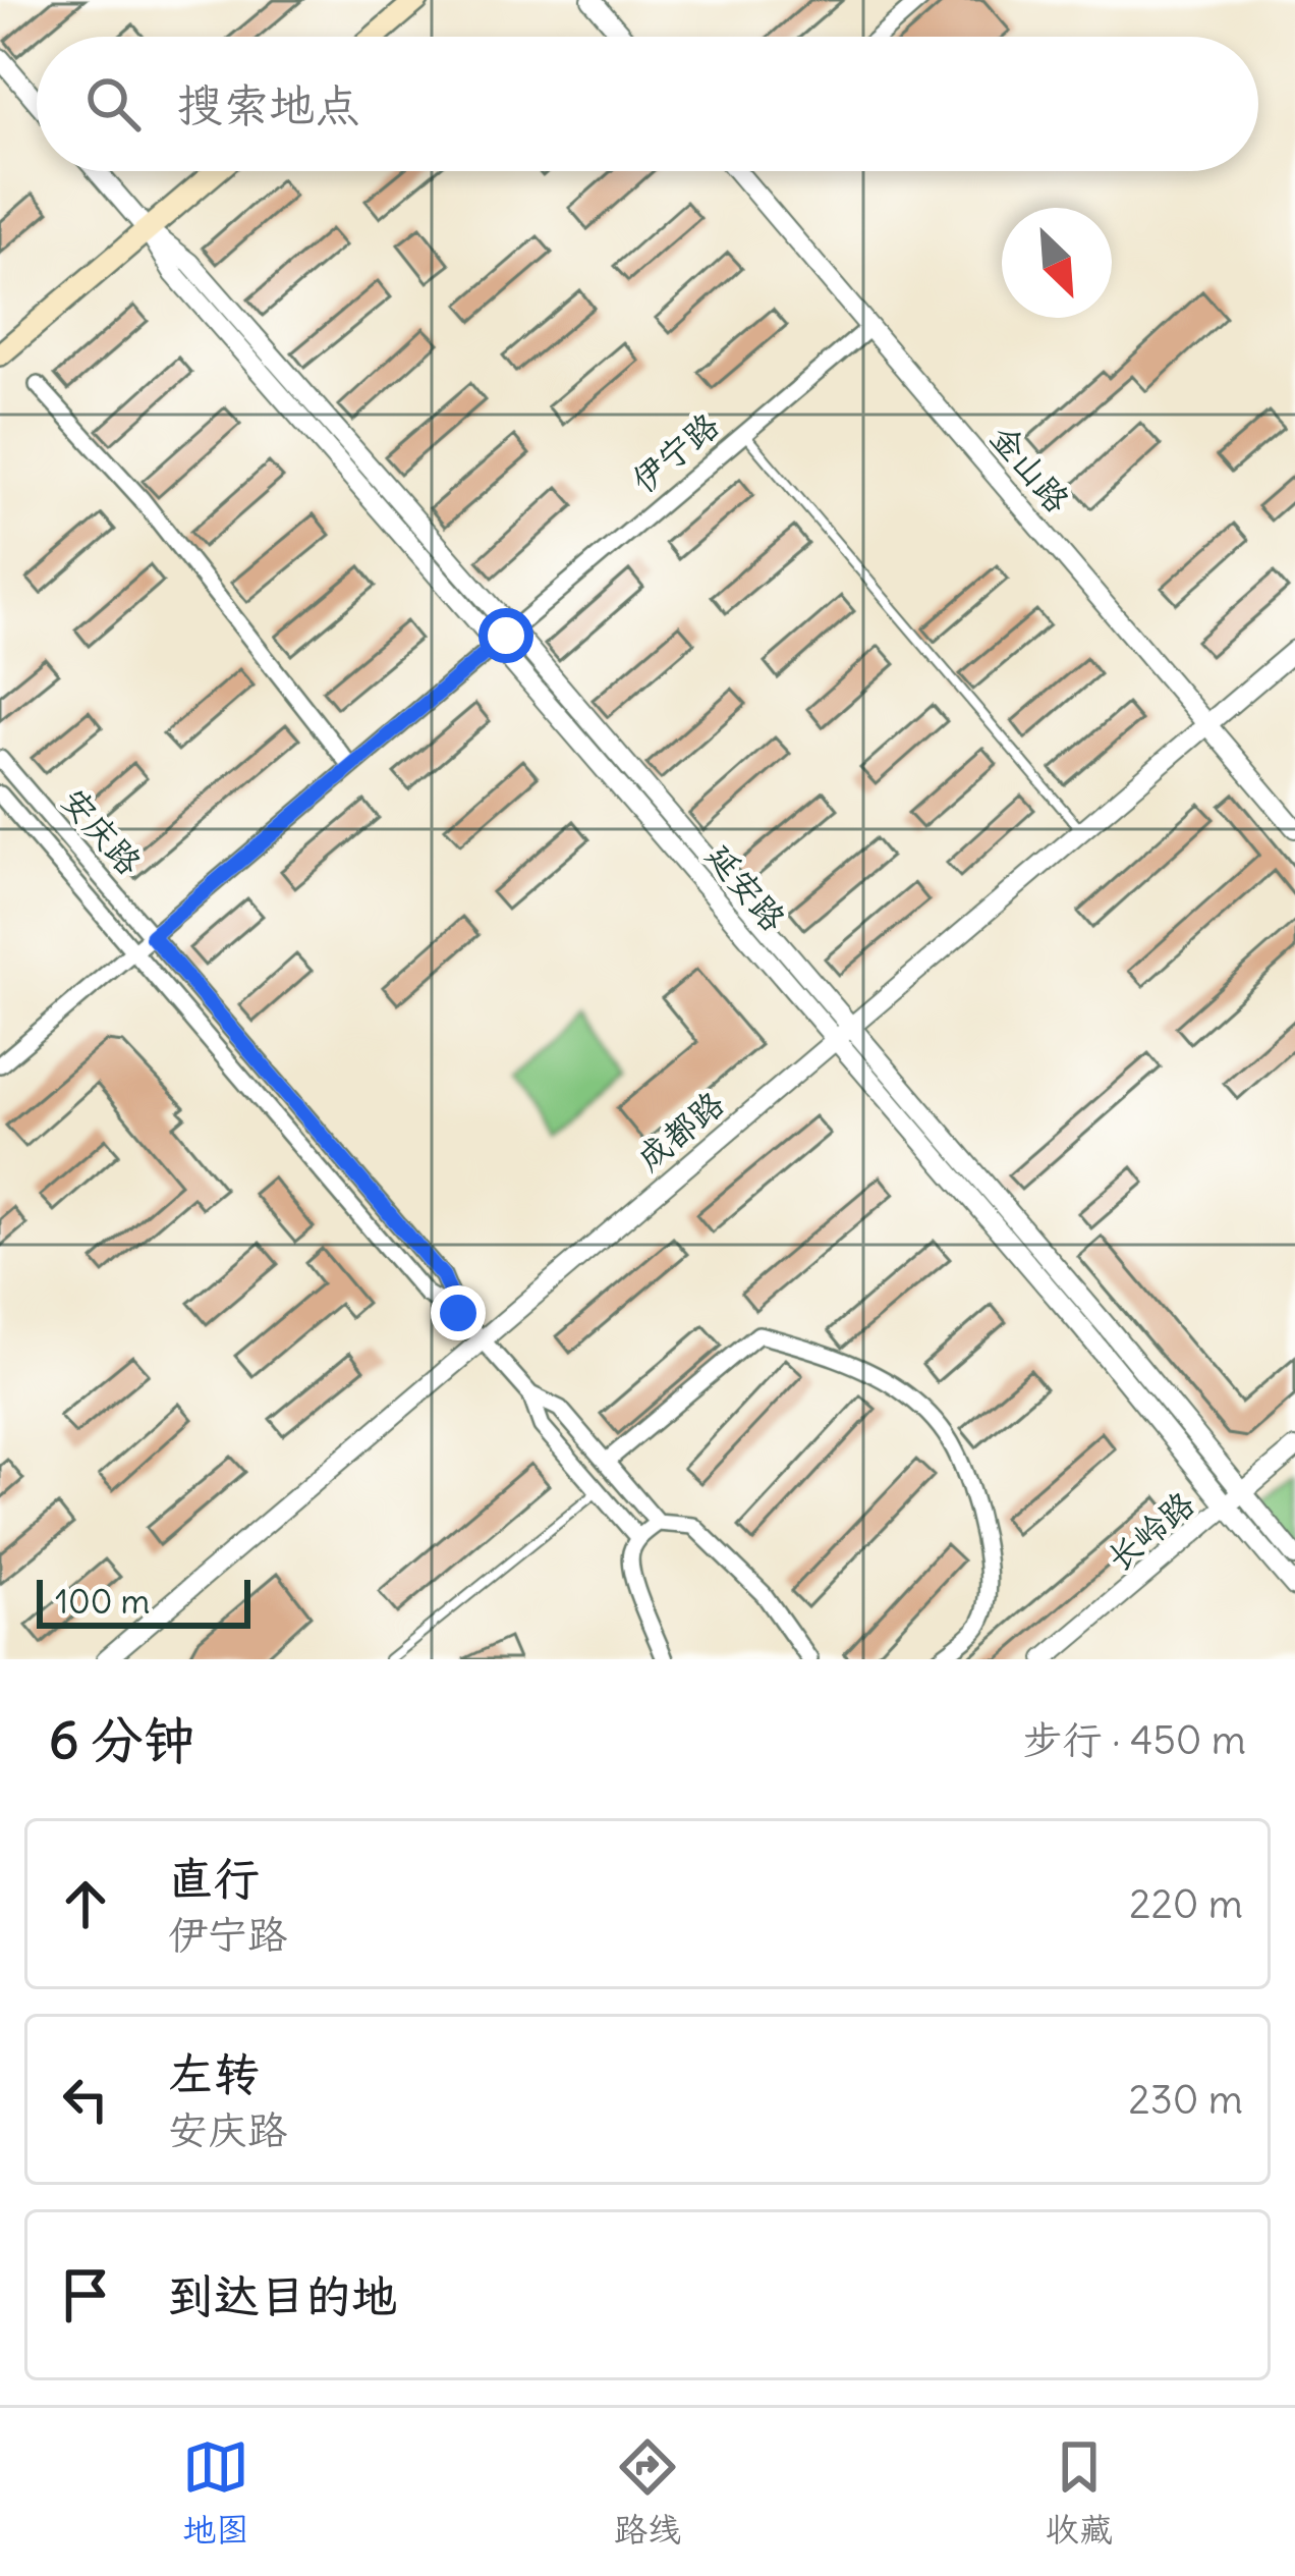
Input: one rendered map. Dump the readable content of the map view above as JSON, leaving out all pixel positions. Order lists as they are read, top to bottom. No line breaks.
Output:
{"streets":{"street":["伊宁路","金山路","安庆路","延安路","成都路","长岭路"]},"crossings":[["伊宁路","金山路"],["伊宁路","安庆路"],["伊宁路","延安路"],["金山路","成都路"],["延安路","成都路"],["延安路","长岭路"]],"scale_bar":"100 m","north":"bottom right","page":{"search":"搜索地点","scale":"100 m","heading":["6 分钟","步行 · 450 m"],"list":[["直行","伊宁路","220 m"],["左转","安庆路","230 m"],"到达目的地"],"nav":["地图","路线","收藏"]}}
